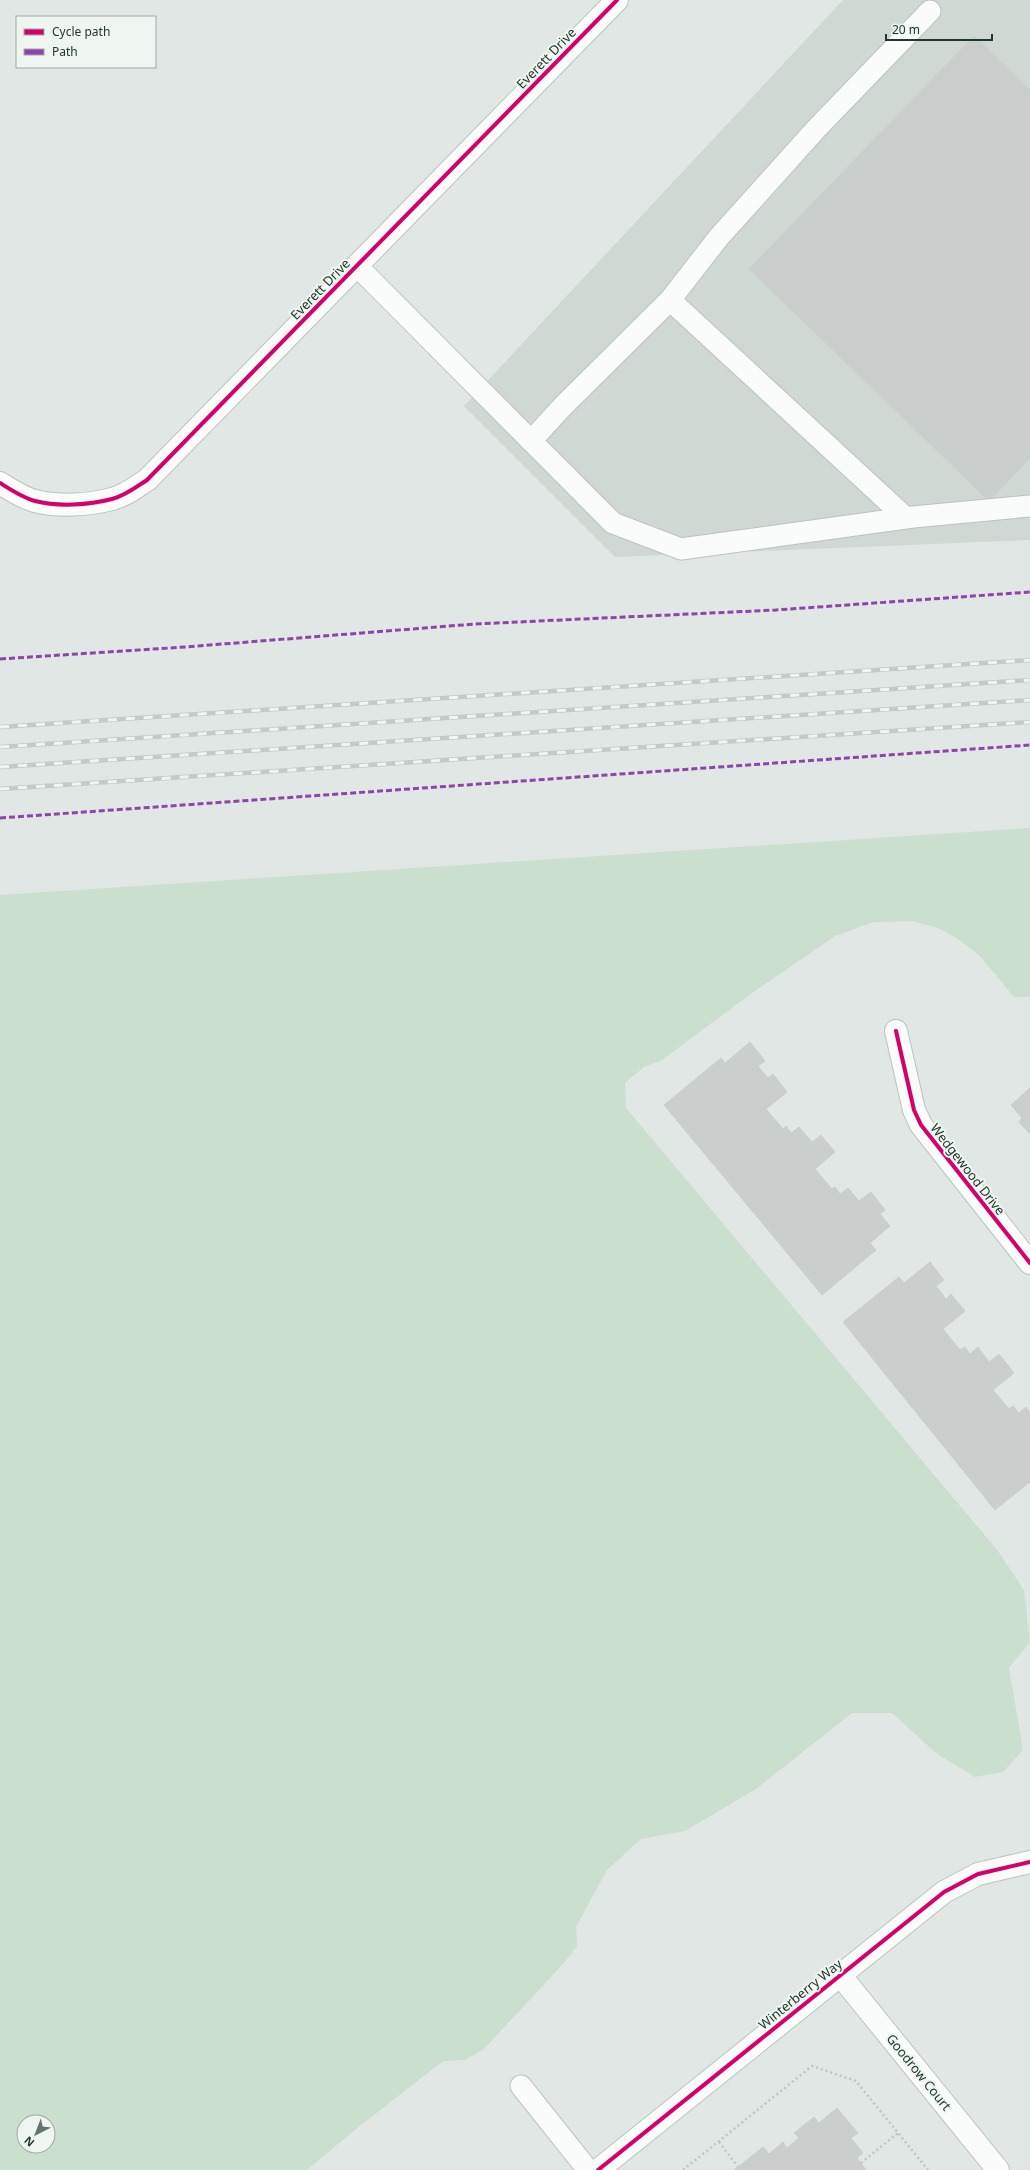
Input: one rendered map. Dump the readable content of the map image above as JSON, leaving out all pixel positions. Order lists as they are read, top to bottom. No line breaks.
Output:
{"streets":{"street":["Everett Drive","Wedgewood Drive","Winterberry Way","Goodrow Court"]},"crossings":[["Winterberry Way","Goodrow Court"]],"legend":["Cycle path","Path"],"scale_bar":"20 m","north":"bottom left"}
